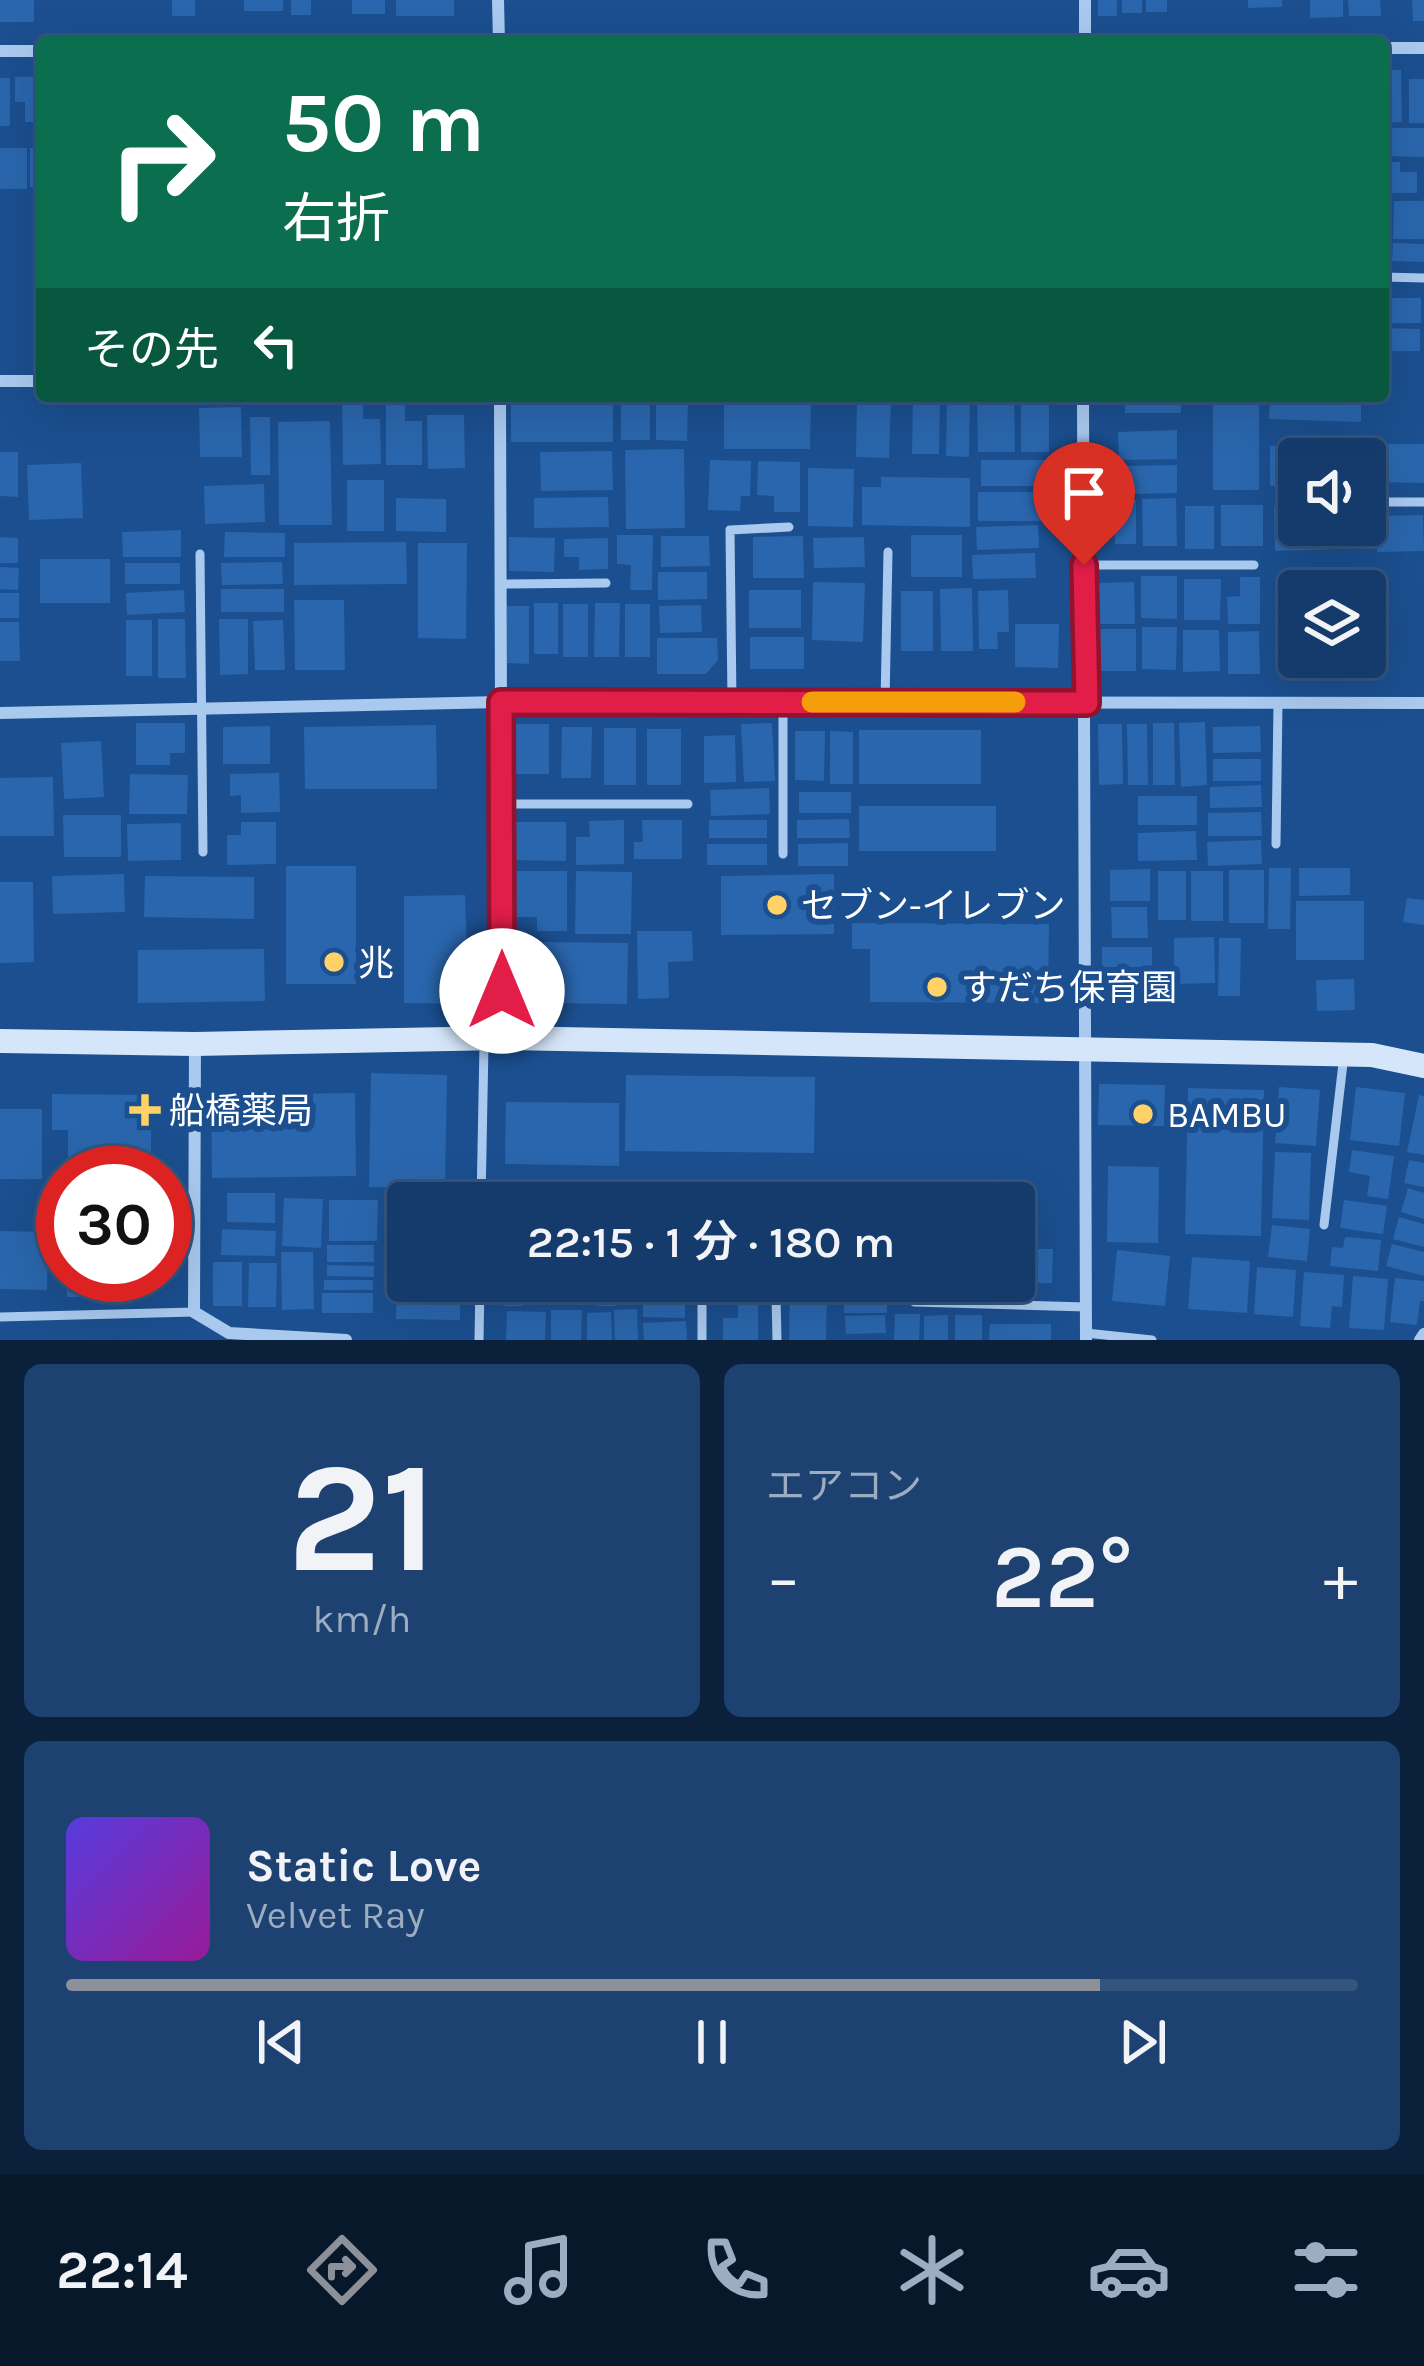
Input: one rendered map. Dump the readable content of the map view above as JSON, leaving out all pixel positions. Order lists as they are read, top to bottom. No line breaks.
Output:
{"places":{"other":["セブン-イレブン","兆","すだち保育園","BAMBU"],"health":["船橋薬局"]},"page":{"turn":["50 m","右折"],"then":"その先","limit":"30","trip":"22:15 · 1 分 · 180 m","tile":[["21","km/h"],"エアコン"],"heat":["−","22°","+"],"song":["Static Love","Velvet Ray"],"tabs":"22:14"}}
